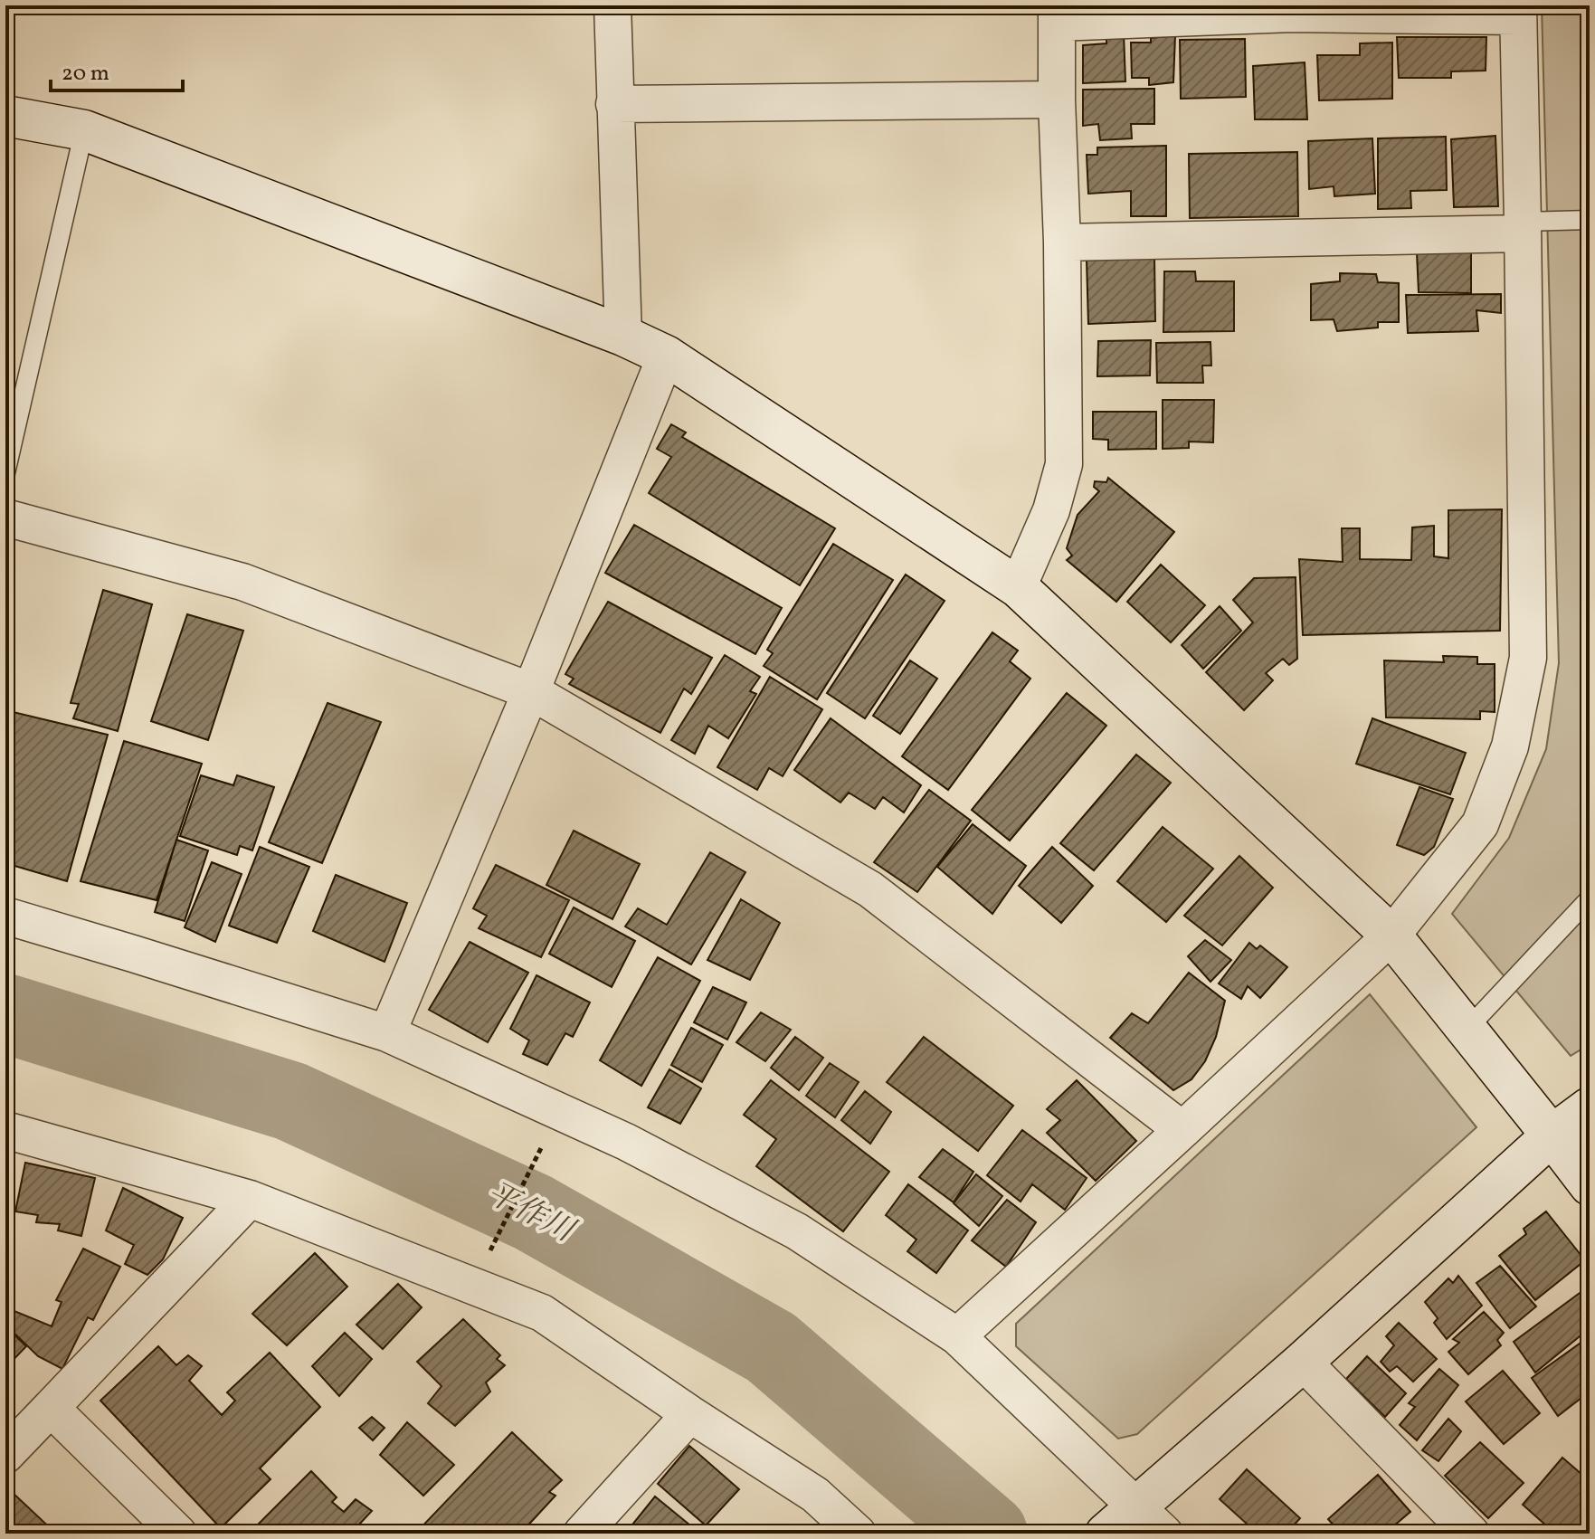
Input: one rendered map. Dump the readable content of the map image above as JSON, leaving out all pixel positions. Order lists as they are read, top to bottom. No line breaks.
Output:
{"water":["平作川"],"scale_bar":"20 m"}
